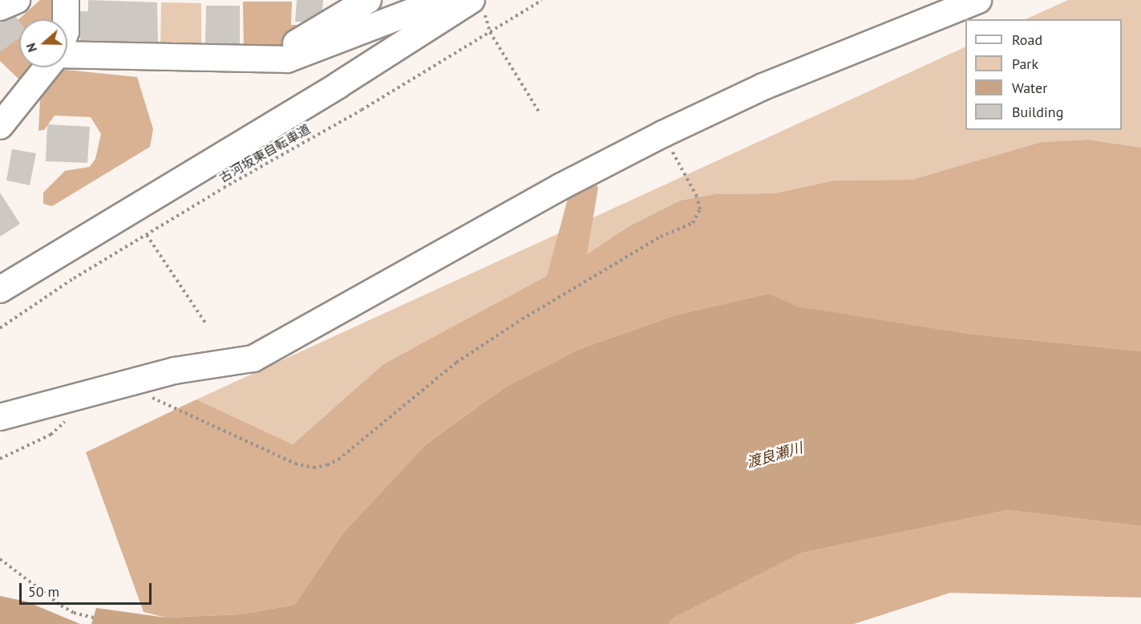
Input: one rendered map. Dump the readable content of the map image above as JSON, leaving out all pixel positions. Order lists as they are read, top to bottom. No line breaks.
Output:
{"streets":{"path":["古河坂東自転車道"]},"water":["渡良瀬川"],"legend":["Road","Park","Water","Building"],"scale_bar":"50 m","north":"left"}
